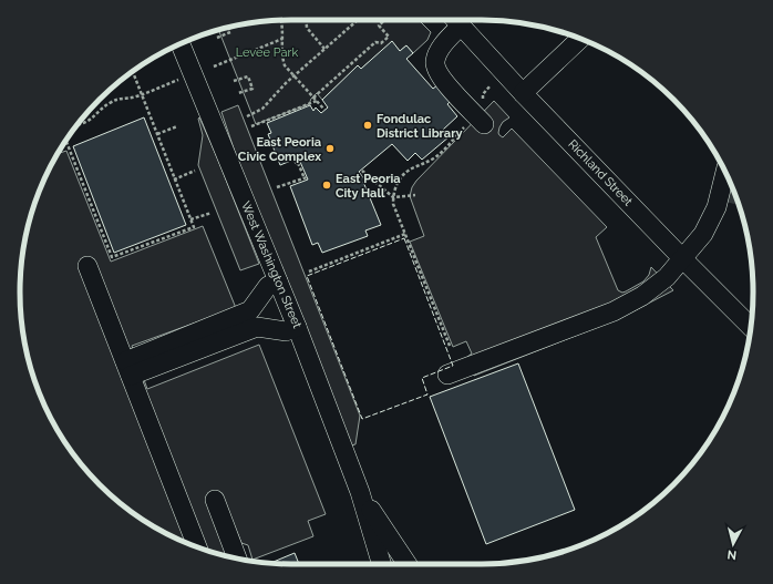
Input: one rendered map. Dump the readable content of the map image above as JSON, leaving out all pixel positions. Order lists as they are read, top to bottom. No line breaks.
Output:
{"streets":{"street":["Richland Street","West Washington Street"]},"parks":["Levee Park"],"places":["Fondulac District Library","East Peoria Civic Complex","East Peoria City Hall"],"north":"bottom"}
